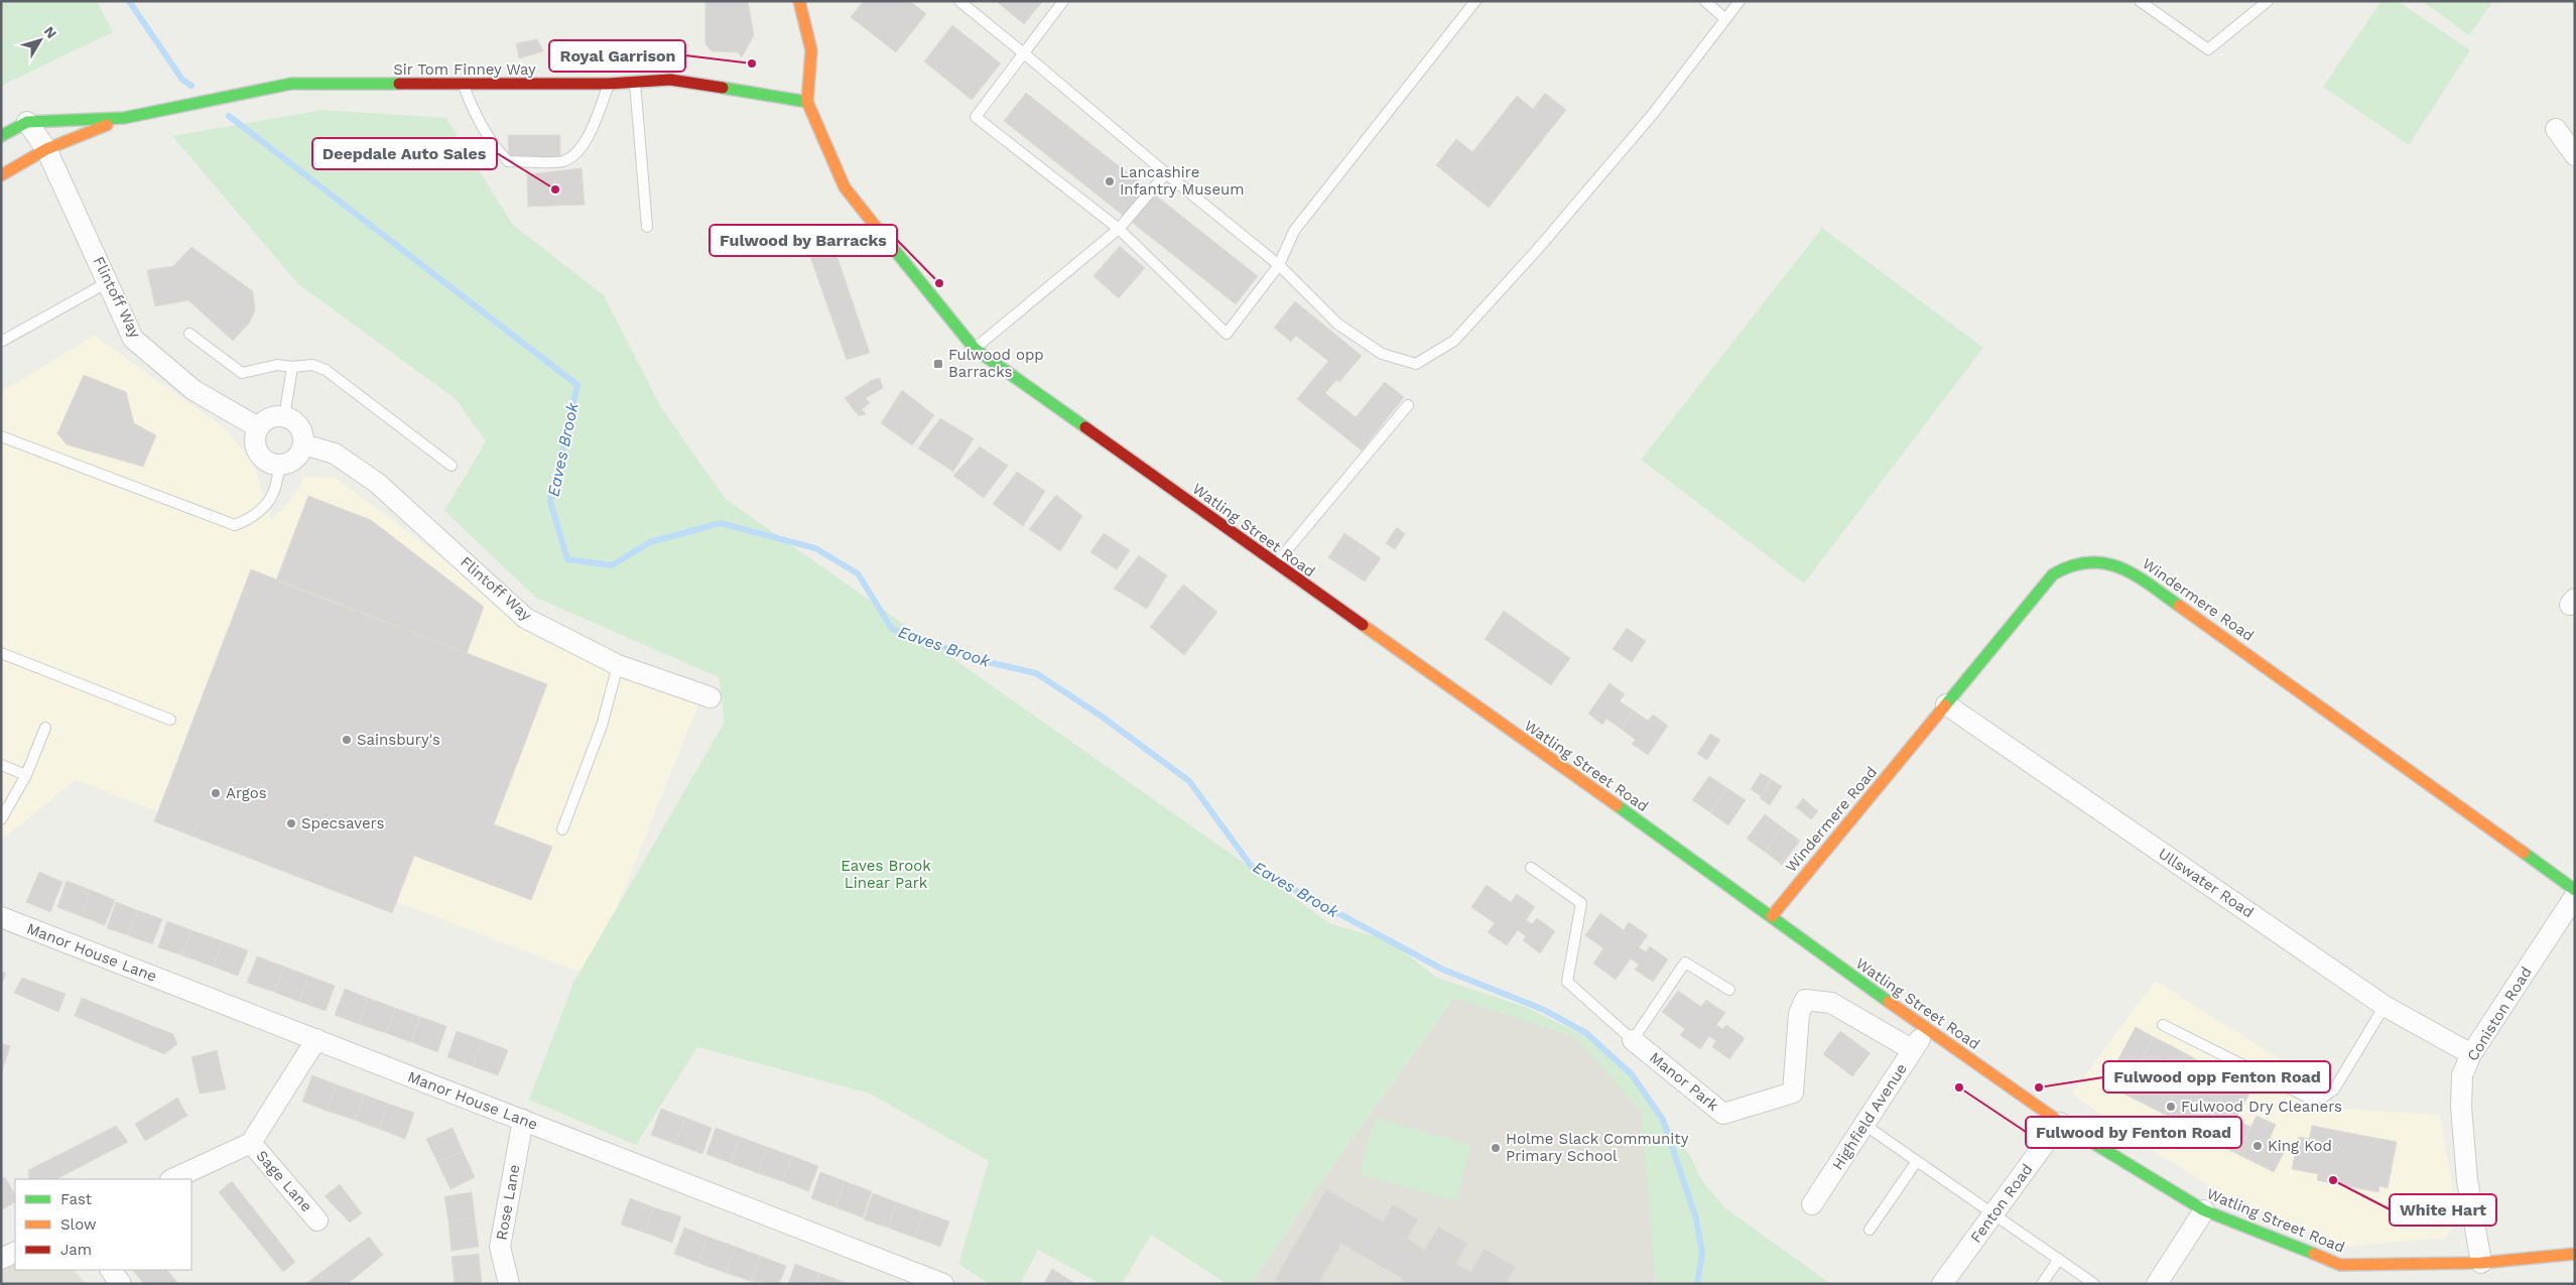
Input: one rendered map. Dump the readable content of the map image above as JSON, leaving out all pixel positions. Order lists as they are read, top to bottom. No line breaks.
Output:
{"streets":{"main road":["Sir Tom Finney Way","Watling Street Road","Windermere Road"],"street":["Flintoff Way","Ullswater Road","Manor House Lane","Coniston Road","Manor Park","Highfield Avenue","Sage Lane","Rose Lane","Fenton Road"]},"crossings":[["Sir Tom Finney Way","Flintoff Way"],["Sir Tom Finney Way","Watling Street Road"],["Watling Street Road","Windermere Road"],["Watling Street Road","Coniston Road"],["Watling Street Road","Highfield Avenue"],["Watling Street Road","Fenton Road"],["Windermere Road","Ullswater Road"],["Ullswater Road","Coniston Road"],["Manor House Lane","Rose Lane"],["Manor Park","Highfield Avenue"]],"water":["Eaves Brook"],"parks":["Eaves Brook Linear Park"],"places":{"other":["Royal Garrison","Lancashire Infantry Museum","Deepdale Auto Sales","Fulwood by Barracks","Sainsbury's","Argos","Specsavers","Fulwood by Fenton Road","Fulwood opp Fenton Road","Fulwood Dry Cleaners","King Kod","Holme Slack Community Primary School","White Hart"],"transit":["Fulwood opp Barracks"]},"legend":["Fast","Slow","Jam"],"north":"top right"}
